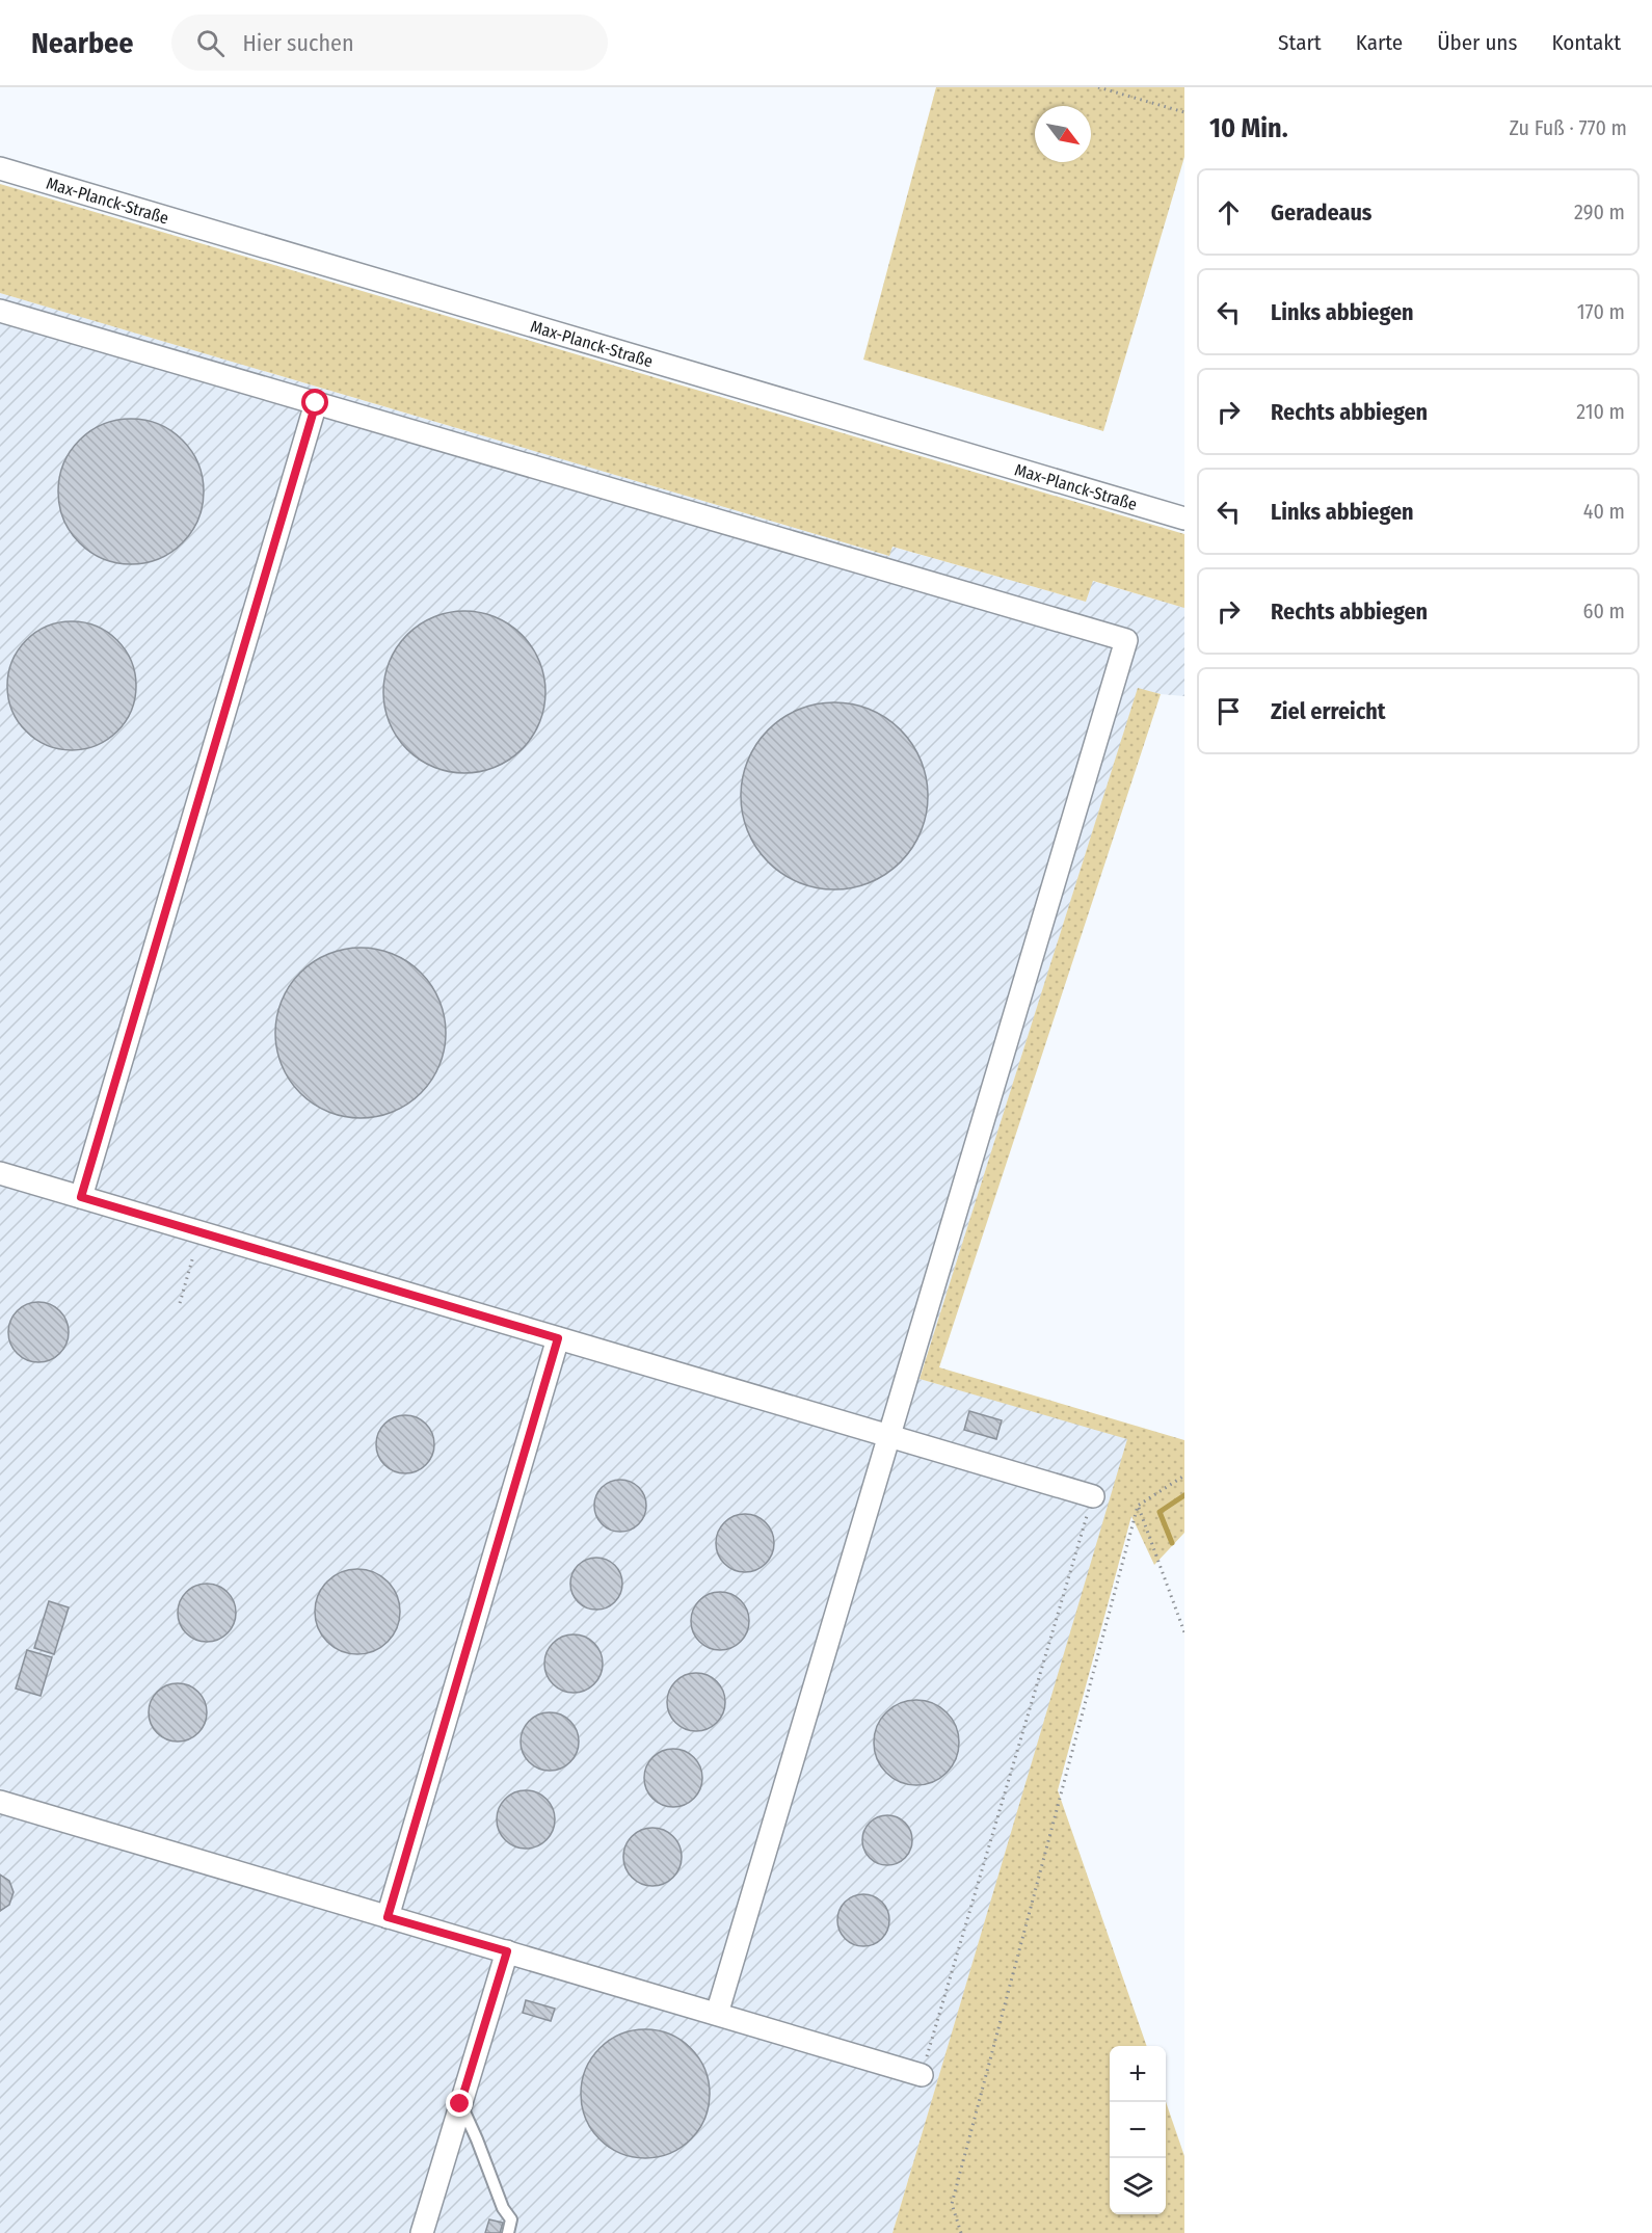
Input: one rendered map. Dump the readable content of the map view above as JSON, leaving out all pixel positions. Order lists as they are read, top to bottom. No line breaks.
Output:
{"streets":{"street":["Max-Planck-Straße"]},"north":"bottom right","page":{"header":"Nearbee","search":"Hier suchen","nav":["Start","Karte","Über uns","Kontakt"],"heading":["10 Min.","Zu Fuß · 770 m"],"list":[["Geradeaus","290 m"],["Links abbiegen","170 m"],["Rechts abbiegen","210 m"],["Links abbiegen","40 m"],["Rechts abbiegen","60 m"],"Ziel erreicht"],"map_buttons":["+","−"]}}
